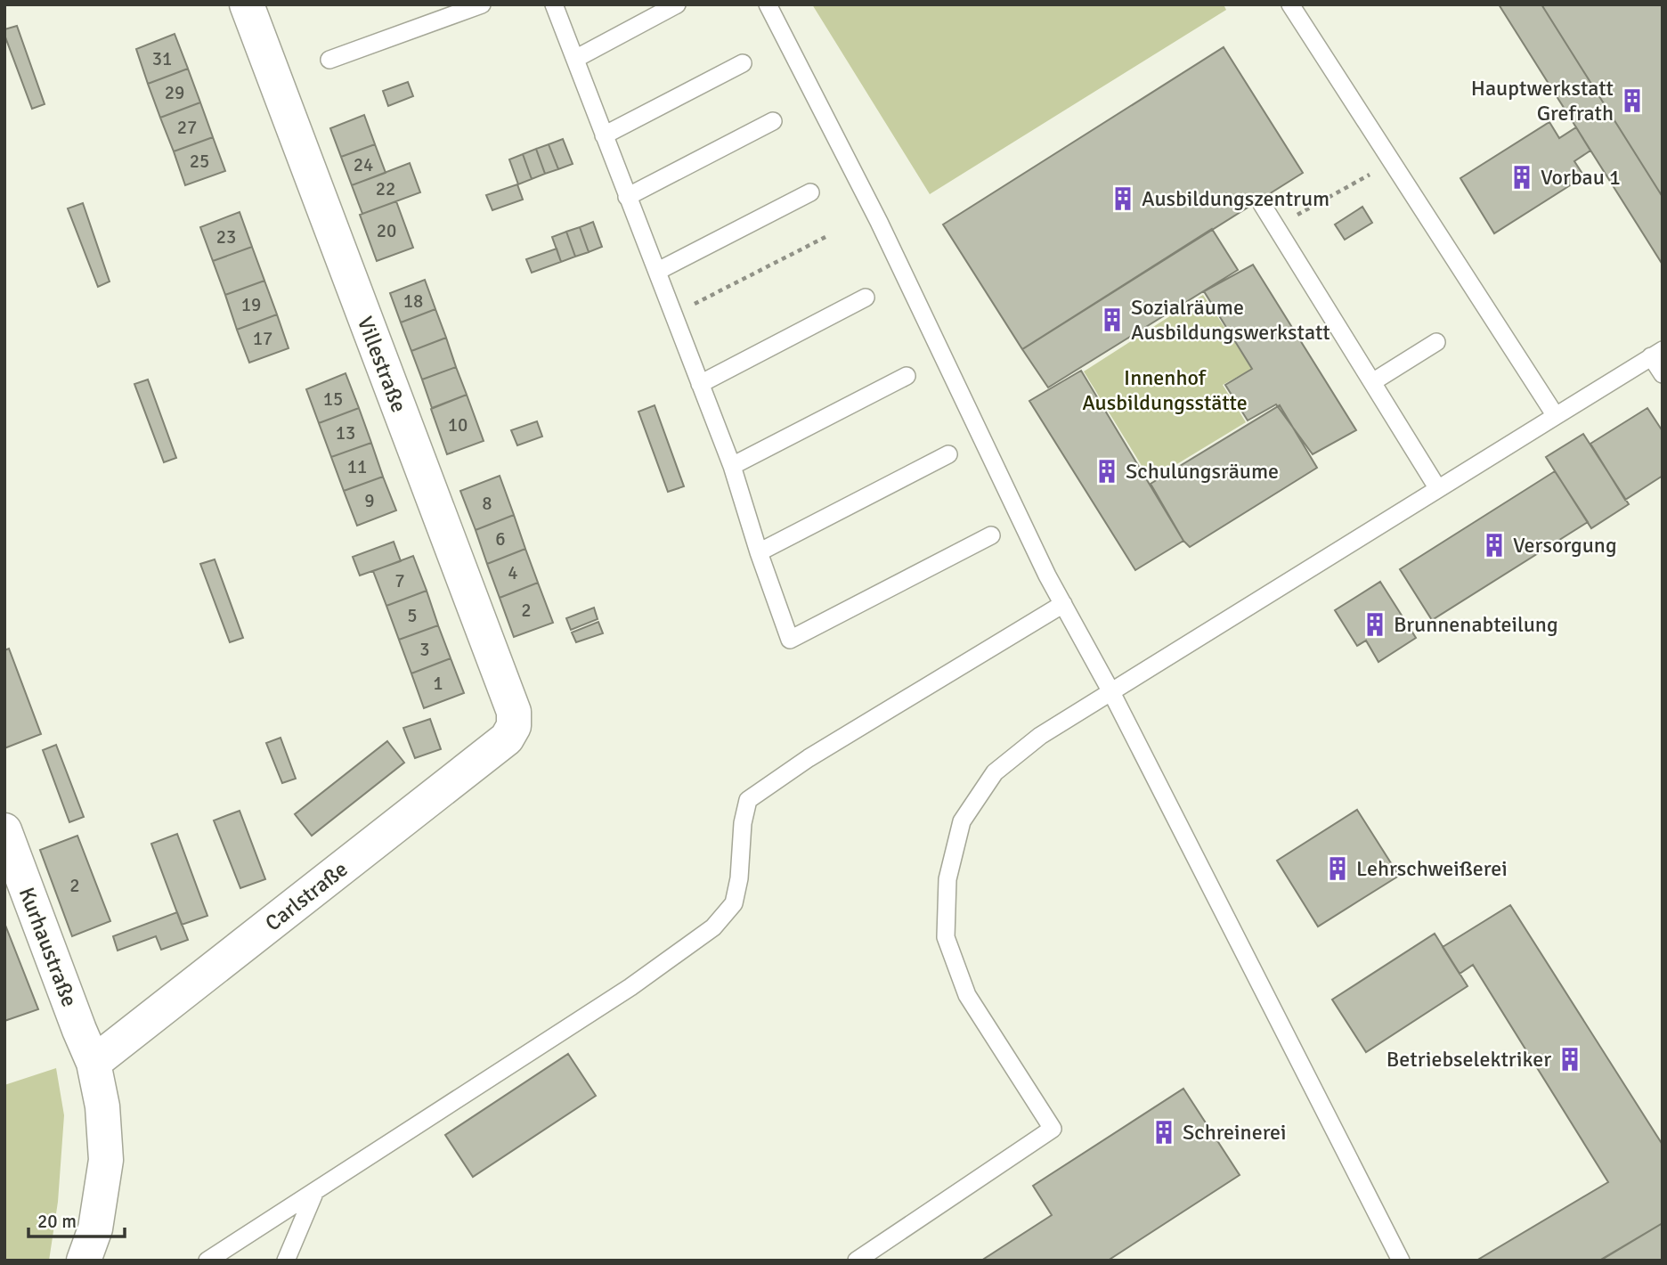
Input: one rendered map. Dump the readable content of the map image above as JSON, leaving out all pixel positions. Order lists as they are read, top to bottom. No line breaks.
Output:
{"streets":{"street":["Villestraße","Carlstraße","Kurhaustraße"]},"crossings":[["Villestraße","Carlstraße"],["Carlstraße","Kurhaustraße"]],"parks":["Innenhof Ausbildungsstätte"],"places":{"building":["Hauptwerkstatt Grefrath","Vorbau 1","Ausbildungszentrum","Sozialräume Ausbildungswerkstatt","Schulungsräume","Versorgung","Brunnenabteilung","Lehrschweißerei","Betriebselektriker","Schreinerei"]},"house_numbers":["31","29","27","25","24","22","20","23","18","19","17","15","10","13","11","9","8","6","4","7","2","5","3","1","2"],"scale_bar":"20 m"}
